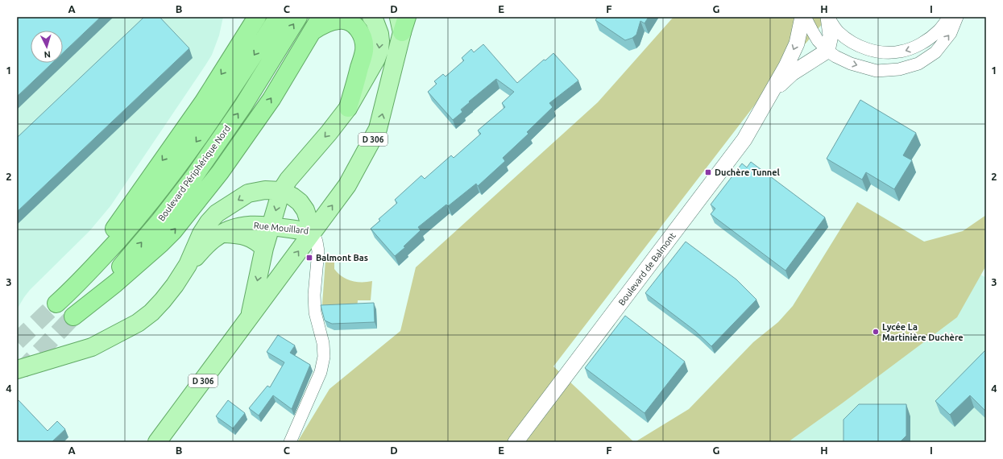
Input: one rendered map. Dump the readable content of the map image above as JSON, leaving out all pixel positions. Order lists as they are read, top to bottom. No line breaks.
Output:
{"streets":{"highway":["Boulevard Périphérique Nord"],"main road":["D 306","Rue Mouillard"],"street":["Boulevard de Balmont"]},"crossings":[["D 306","Rue Mouillard"]],"places":{"transit":["Duchère Tunnel","Balmont Bas"],"other":["Lycée La Martinière Duchère"]},"north":"bottom","grid":{"columns":["A","B","C","D","E","F","G","H","I"],"rows":["1","2","3","4"]}}
